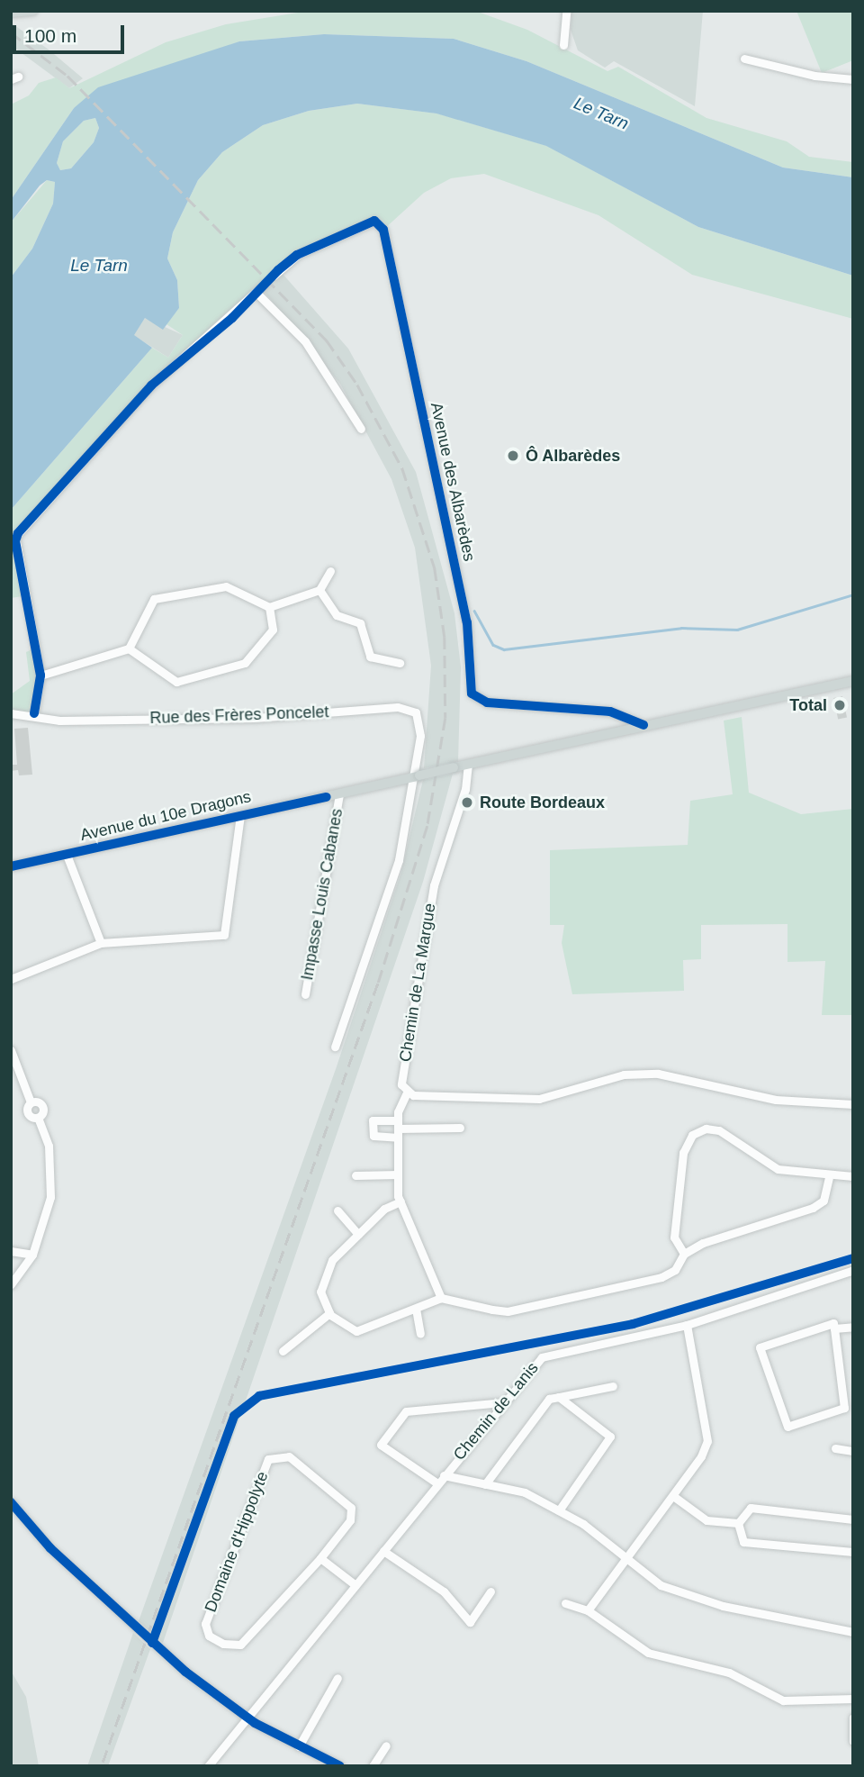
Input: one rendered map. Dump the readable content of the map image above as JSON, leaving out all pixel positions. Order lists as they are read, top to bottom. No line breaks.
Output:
{"streets":{"main road":["Avenue du 10e Dragons"],"street":["Avenue des Albarèdes","Rue des Frères Poncelet","Impasse Louis Cabanes","Chemin de La Margue","Chemin de Lanis","Domaine d'Hippolyte"]},"crossings":[["Avenue des Albarèdes","Avenue du 10e Dragons"],["Rue des Frères Poncelet","Avenue du 10e Dragons"],["Avenue du 10e Dragons","Impasse Louis Cabanes"],["Avenue du 10e Dragons","Chemin de La Margue"]],"water":["Le Tarn"],"places":["Ô Albarèdes","Total","Route Bordeaux"],"scale_bar":"100 m"}
